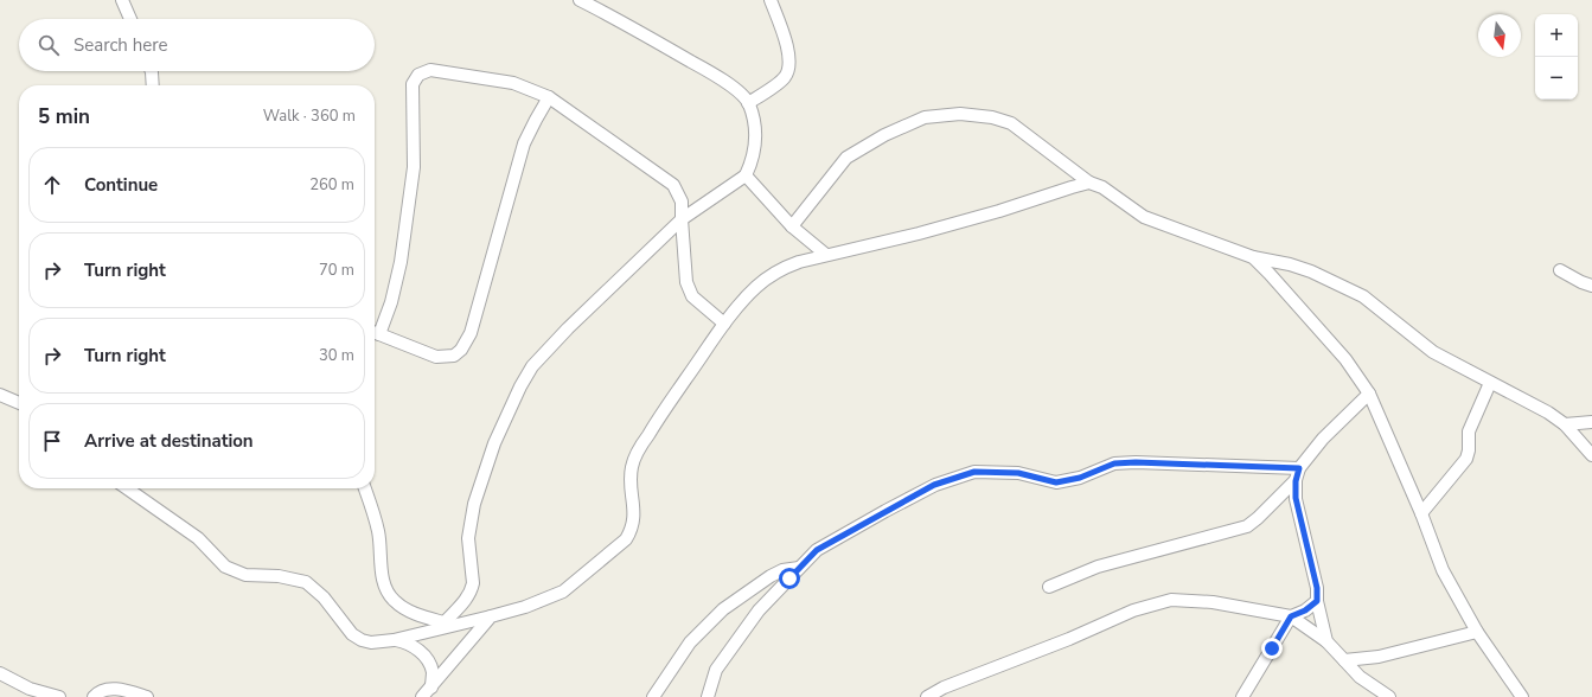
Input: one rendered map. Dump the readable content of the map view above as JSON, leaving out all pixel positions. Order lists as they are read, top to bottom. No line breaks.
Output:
{"north":"bottom","page":{"map_buttons":["+","−"],"search":"Search here","heading":["5 min","Walk · 360 m"],"list":[["Continue","260 m"],["Turn right","70 m"],["Turn right","30 m"],"Arrive at destination"]}}
